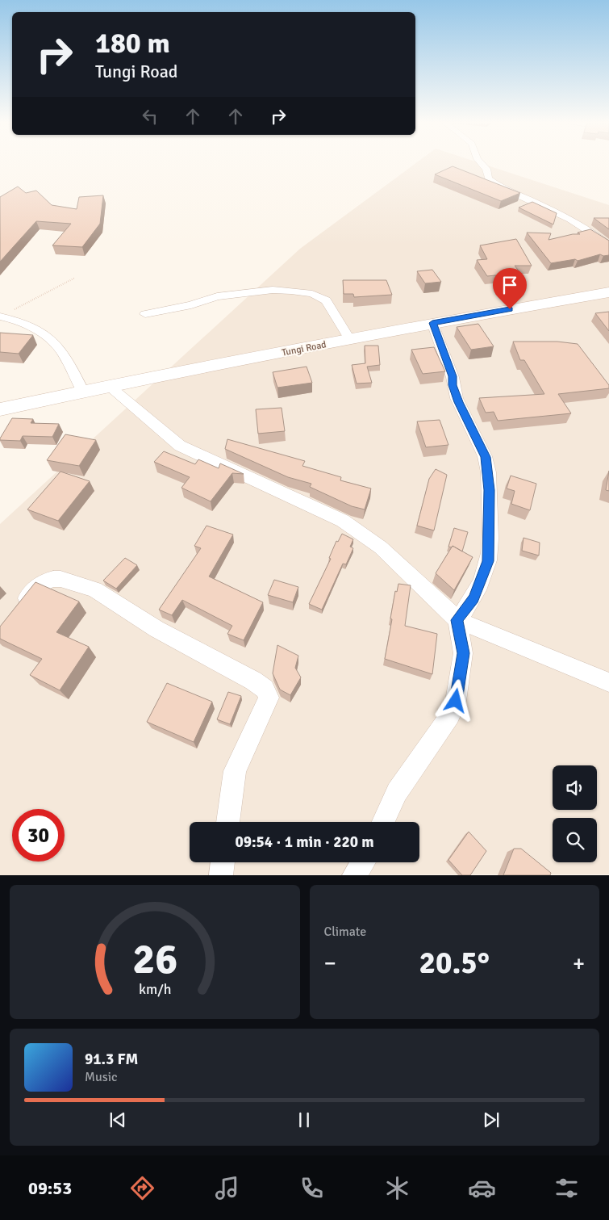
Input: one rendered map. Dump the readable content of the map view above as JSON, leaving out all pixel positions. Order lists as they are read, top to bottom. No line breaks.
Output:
{"streets":{"main road":["Tungi Road"]},"page":{"turn":["180 m","Tungi Road"],"limit":"30","trip":"09:54 · 1 min · 220 m","tile":"Climate","heat":["−","20.5°","+"],"song":["91.3 FM","Music"],"tabs":"09:53","gauge":["26","km/h"]}}
